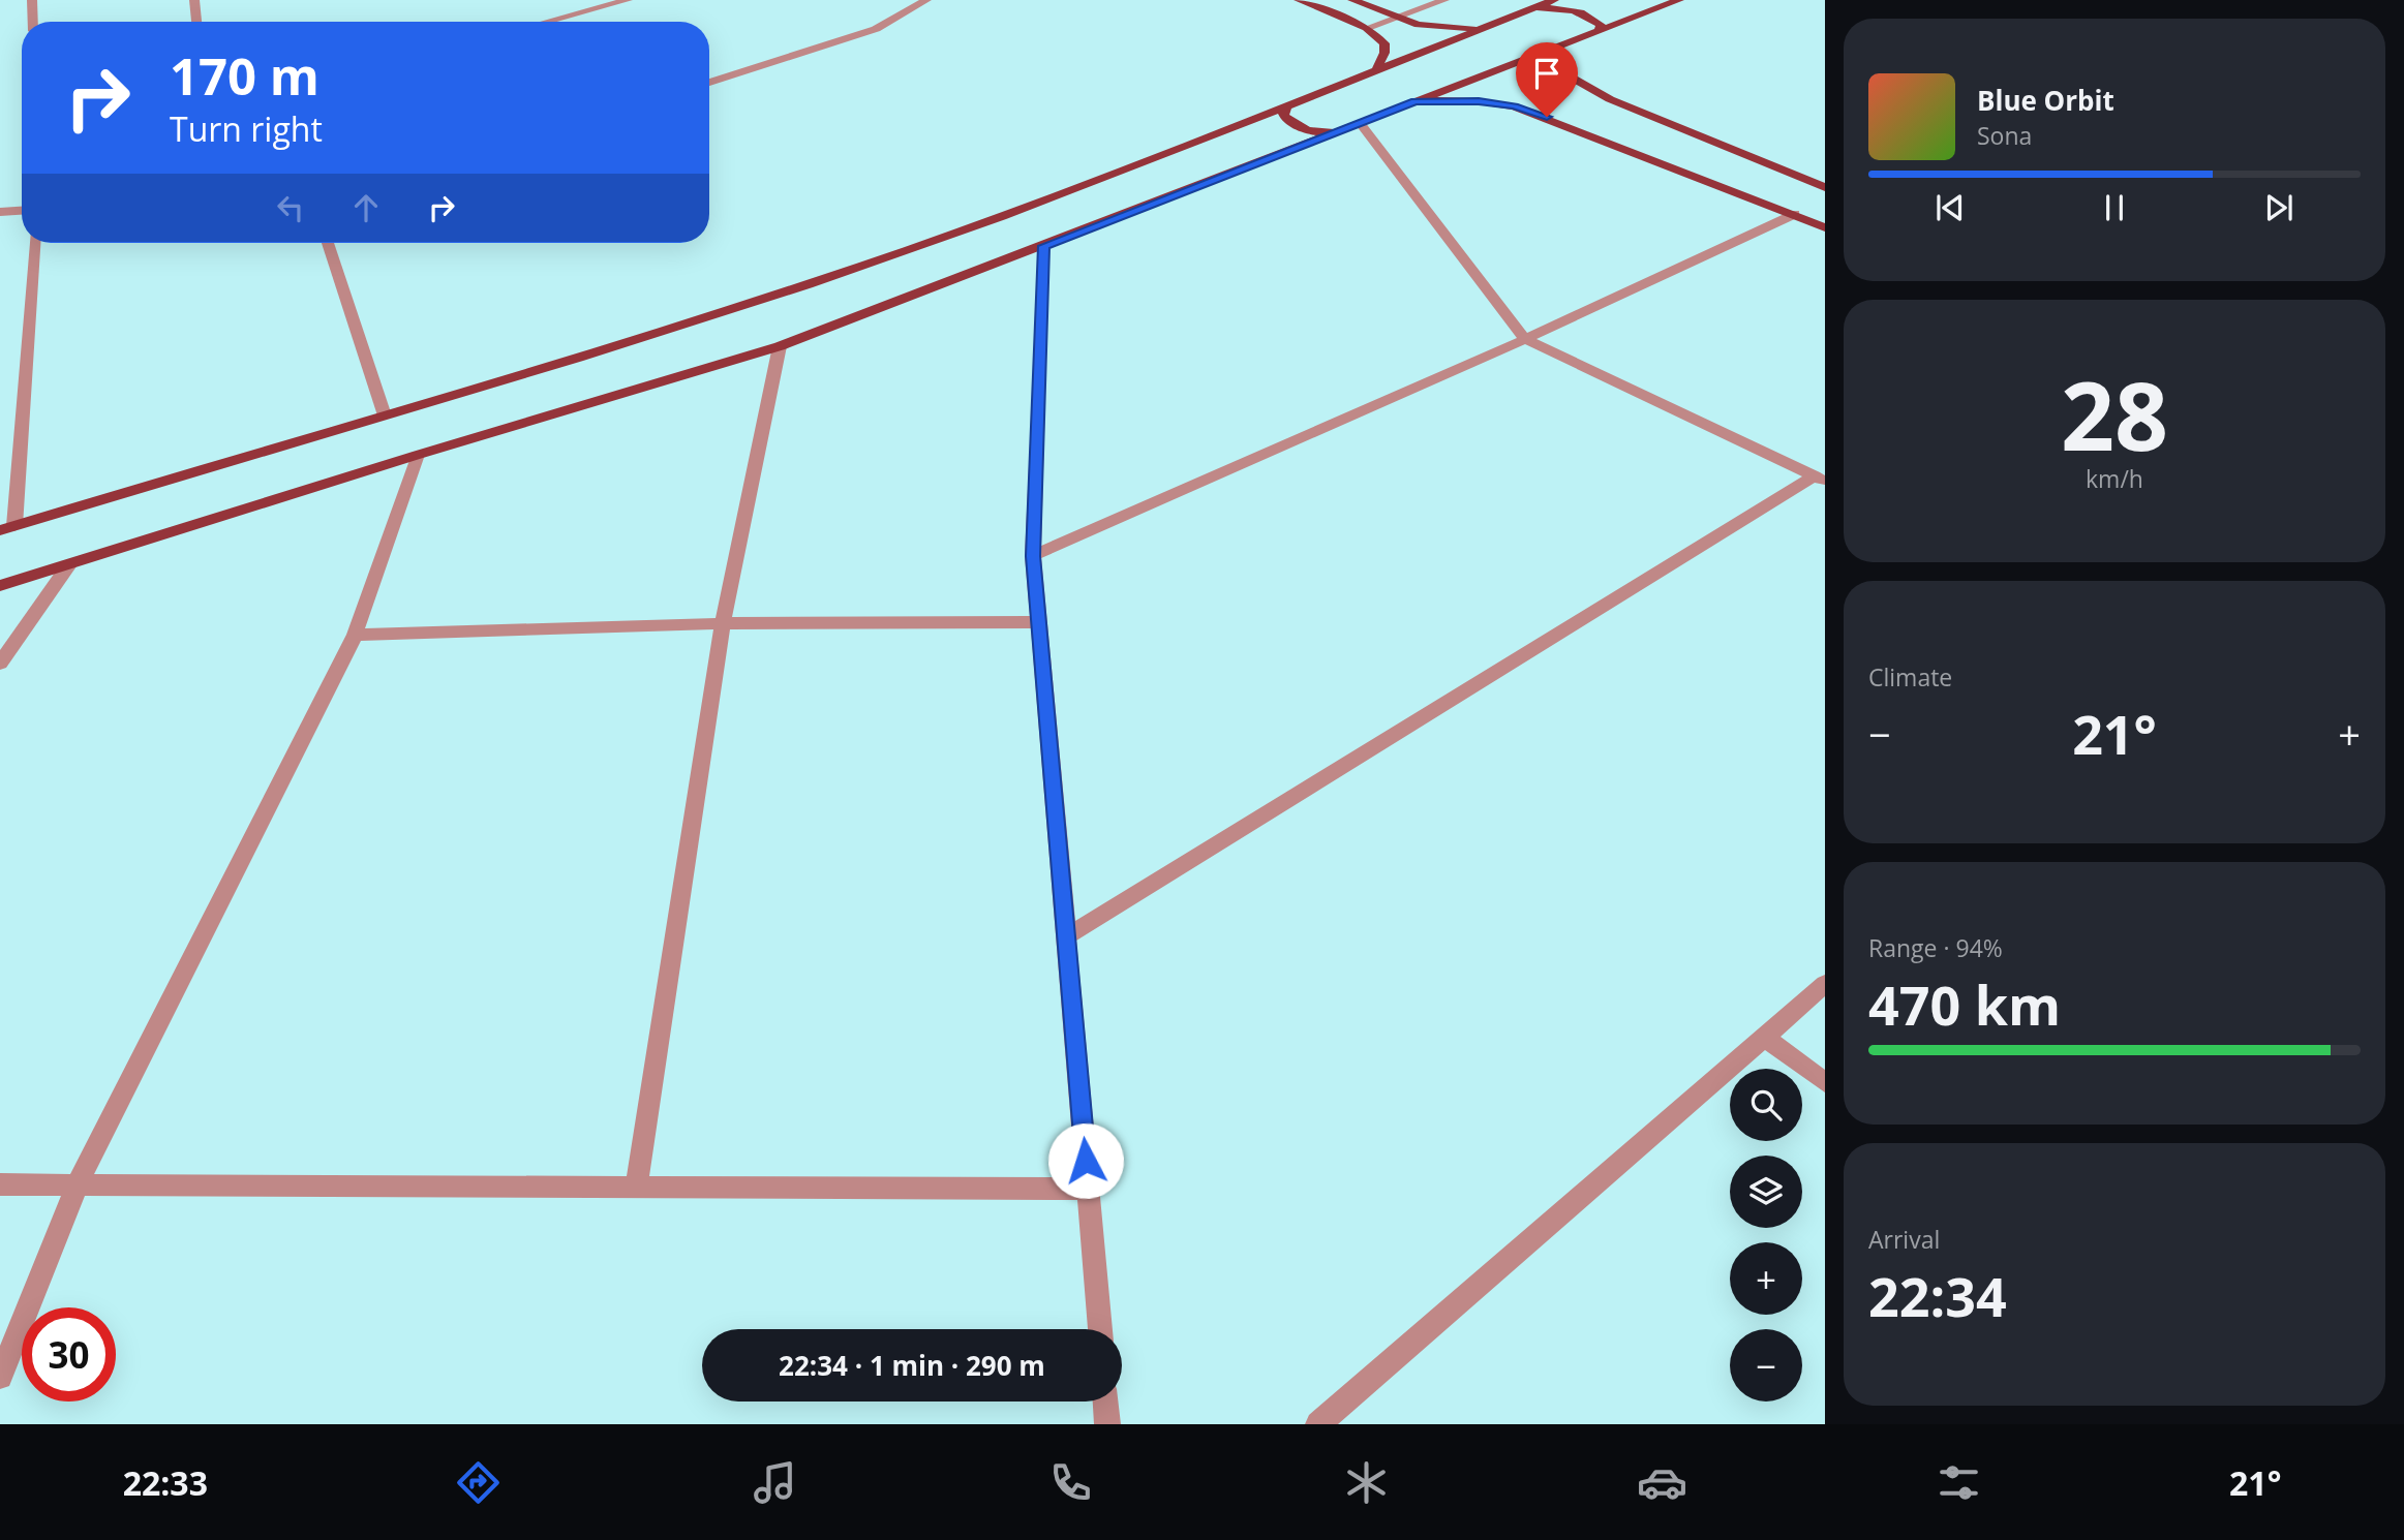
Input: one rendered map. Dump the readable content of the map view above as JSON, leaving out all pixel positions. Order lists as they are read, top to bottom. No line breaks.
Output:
{"page":{"turn":["170 m","Turn right"],"song":["Blue Orbit","Sona"],"tile":[["28","km/h"],"Climate",["Range · 94%","470 km"],["Arrival","22:34"]],"heat":["−","21°","+"],"map_buttons":["+","−"],"limit":"30","trip":"22:34 · 1 min · 290 m","tabs":["22:33","21°"]}}
